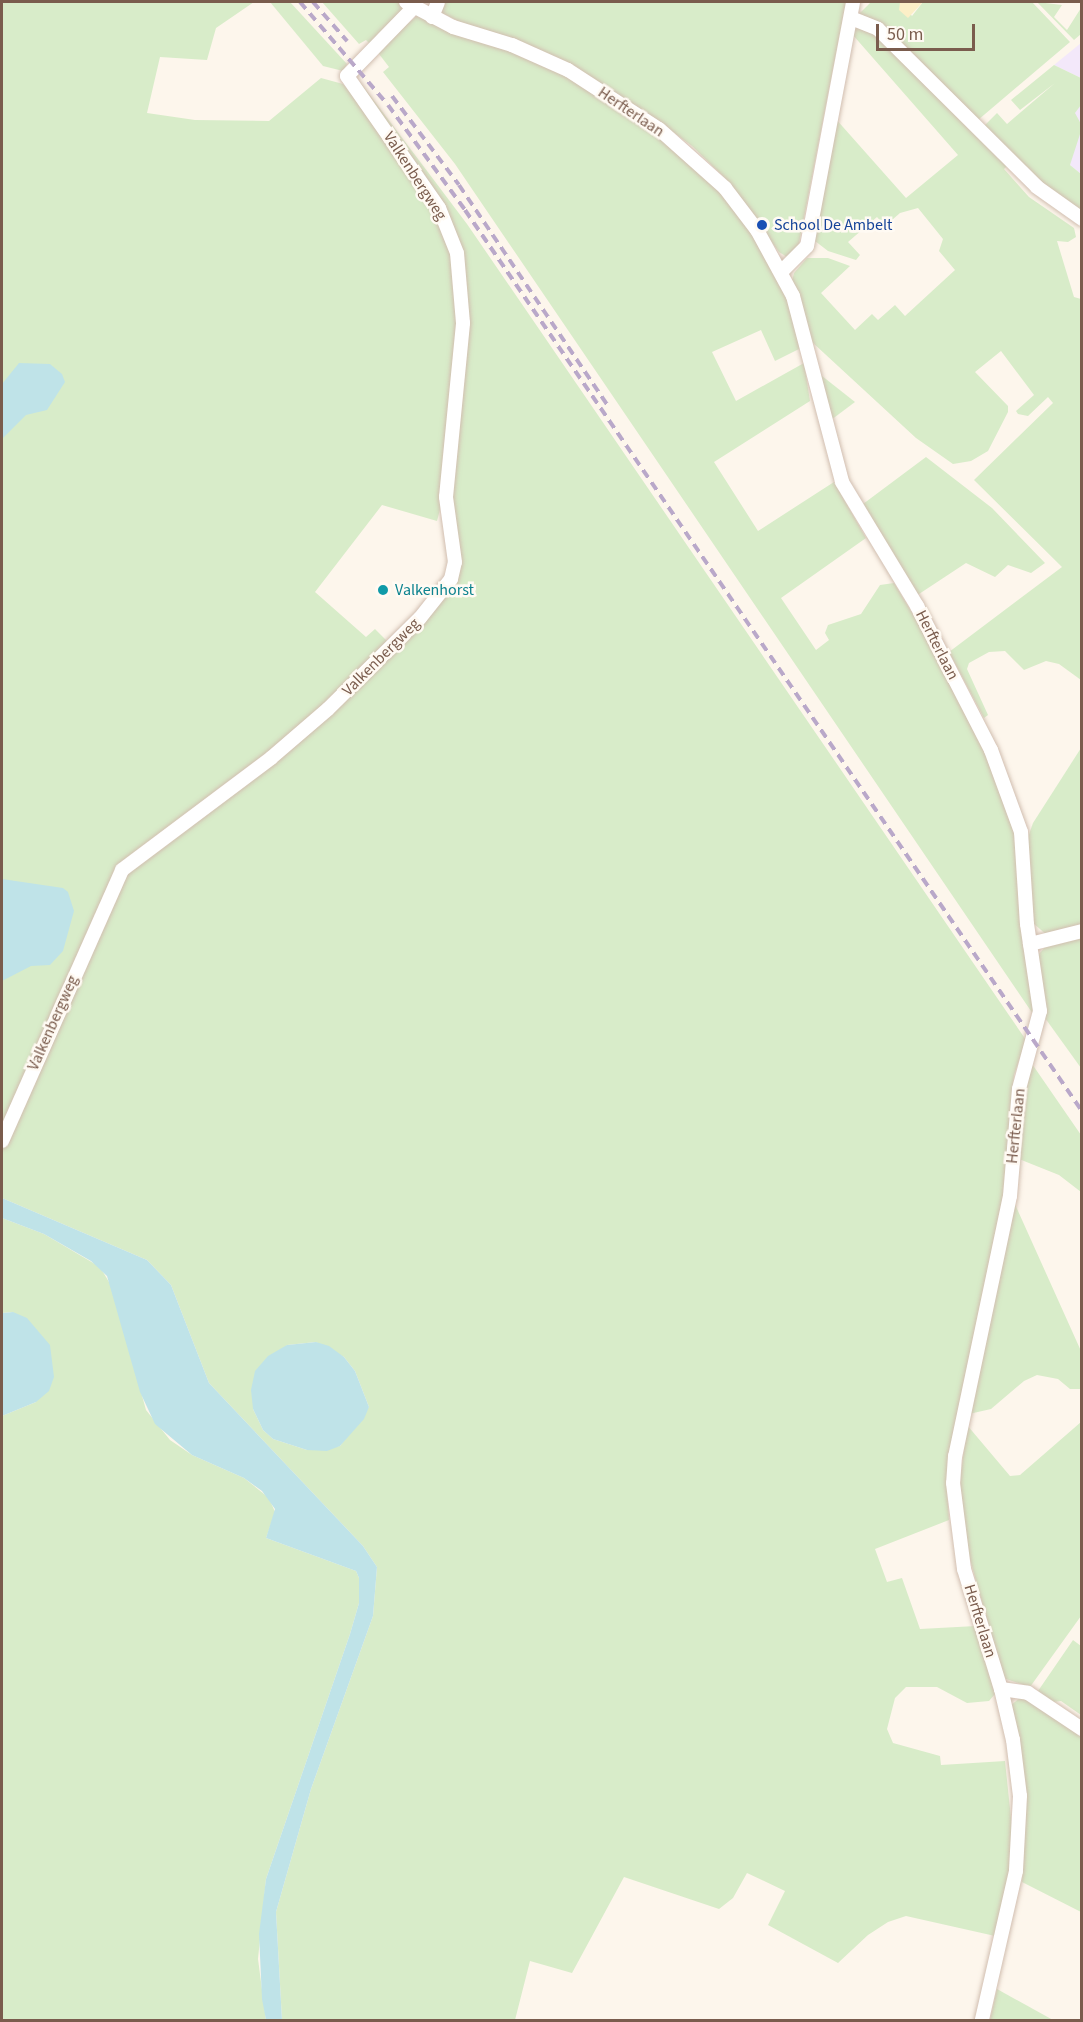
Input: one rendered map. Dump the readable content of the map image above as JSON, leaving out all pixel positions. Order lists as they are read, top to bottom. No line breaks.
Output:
{"streets":{"street":["Herfterlaan","Valkenbergweg"]},"crossings":[["Herfterlaan","Valkenbergweg"]],"places":["School De Ambelt","Valkenhorst"],"scale_bar":"50 m"}
